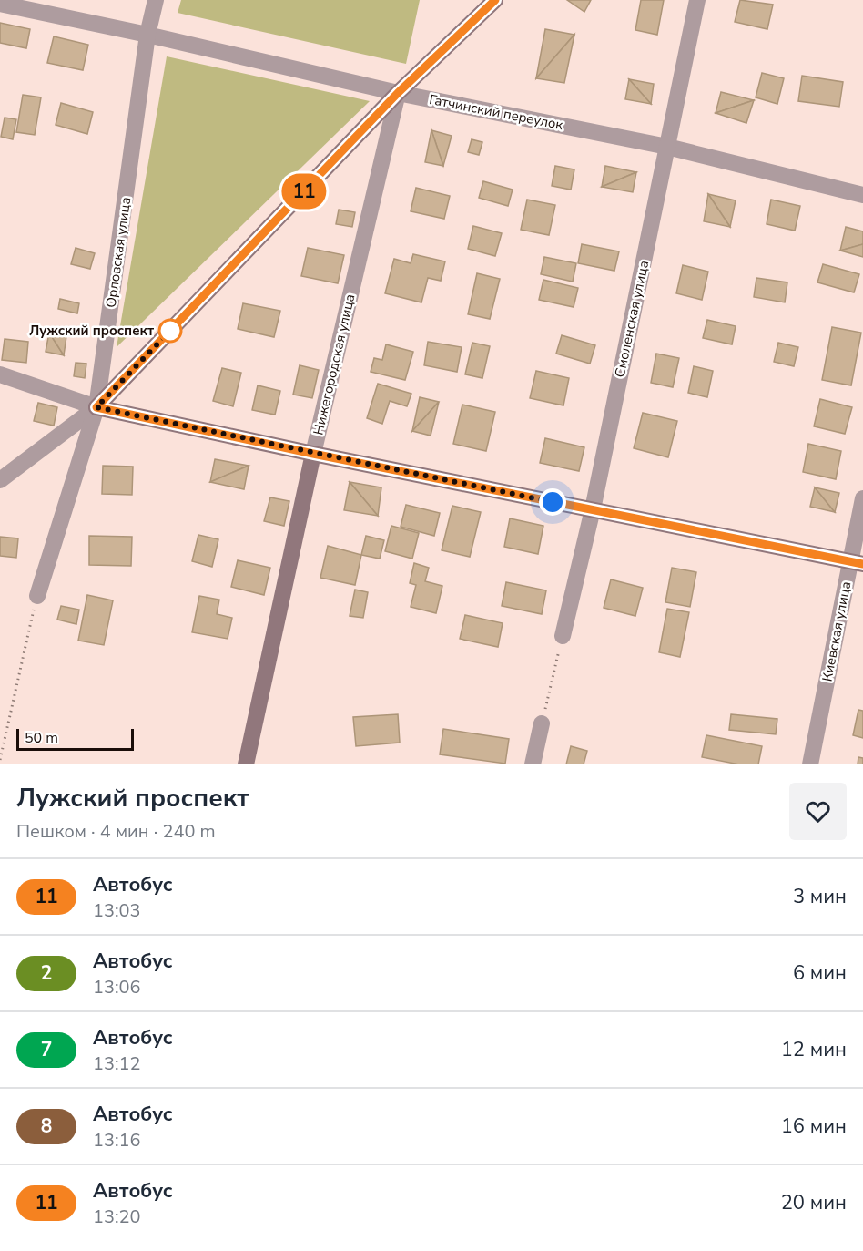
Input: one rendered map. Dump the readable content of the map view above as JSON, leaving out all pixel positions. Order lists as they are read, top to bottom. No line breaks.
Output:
{"streets":{"street":["Гатчинский переулок","Орловская улица","Смоленская улица","Нижегородская улица","Киевская улица"]},"crossings":[["Гатчинский переулок","Орловская улица"],["Гатчинский переулок","Смоленская улица"],["Гатчинский переулок","Нижегородская улица"]],"places":["Лужский проспект"],"lines":["bus line 11"],"scale_bar":"50 m","page":{"on_map":"11","scale":"50 m","heading":["Лужский проспект","Пешком · 4 мин · 240 m"],"list":[{"mark":"11","name":"Автобус","note":"13:03","value":"3 мин"},{"mark":"2","name":"Автобус","note":"13:06","value":"6 мин"},{"mark":"7","name":"Автобус","note":"13:12","value":"12 мин"},{"mark":"8","name":"Автобус","note":"13:16","value":"16 мин"},{"mark":"11","name":"Автобус","note":"13:20","value":"20 мин"}]}}
